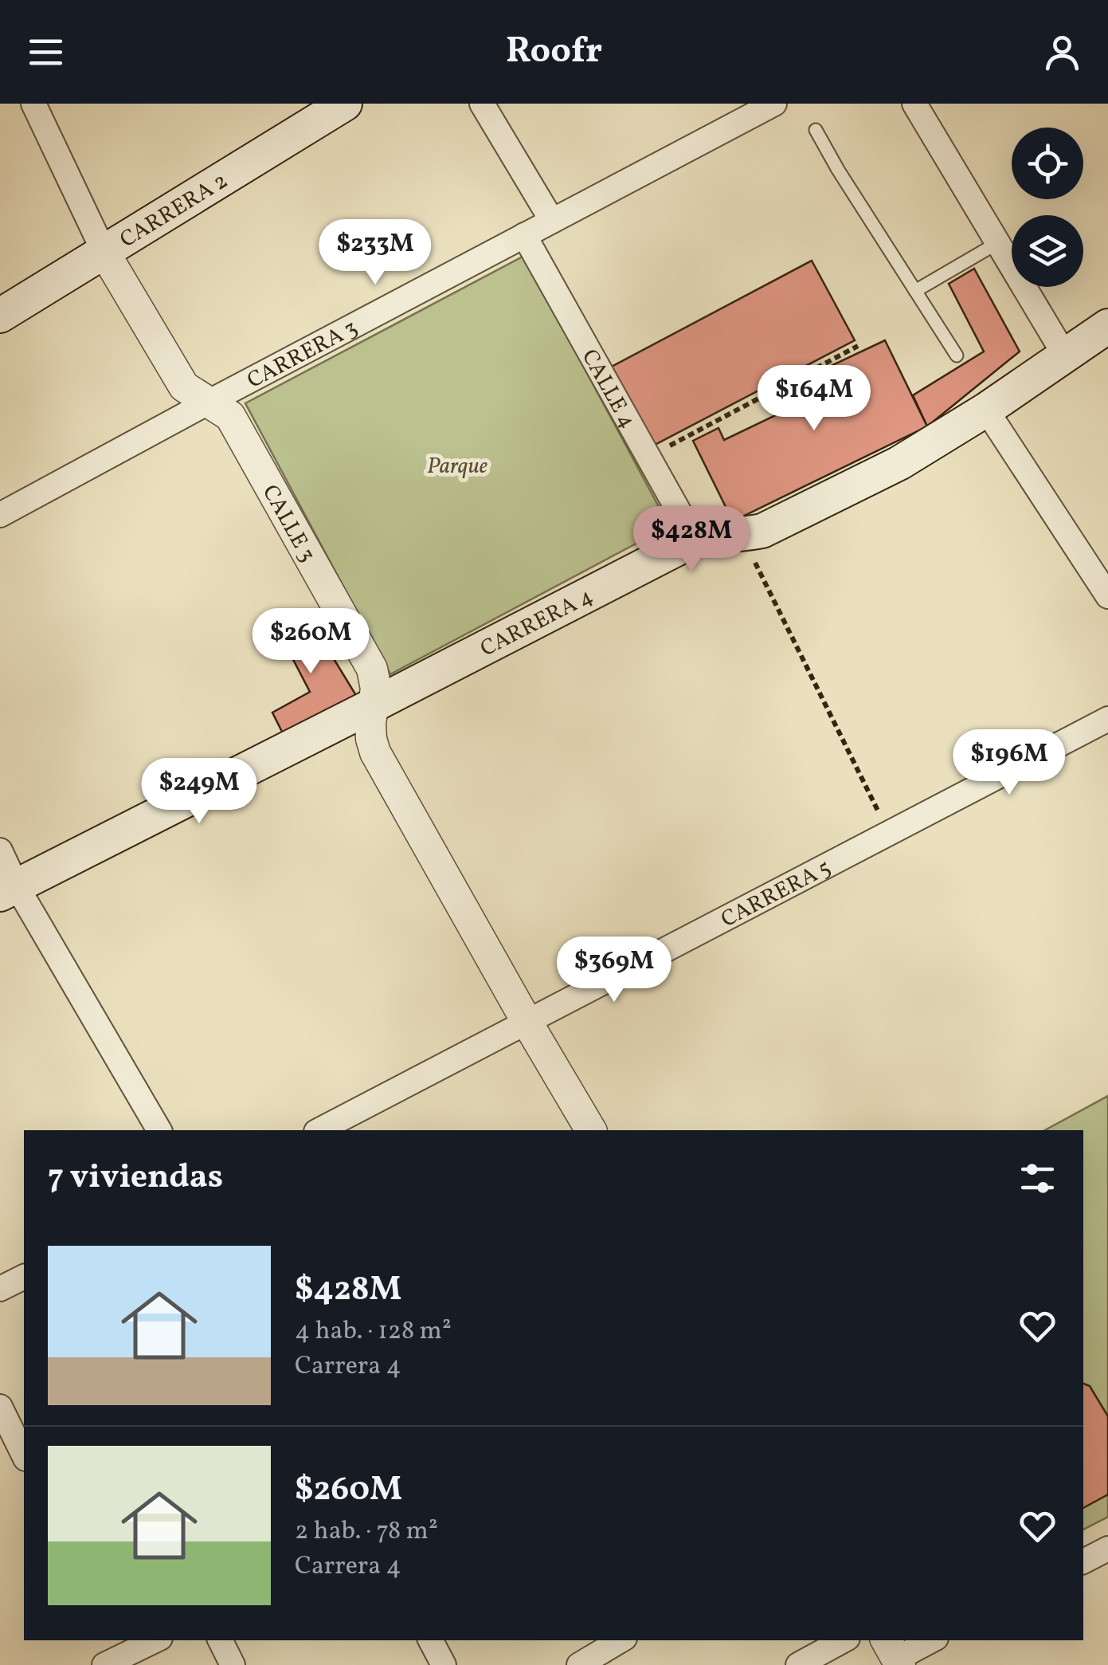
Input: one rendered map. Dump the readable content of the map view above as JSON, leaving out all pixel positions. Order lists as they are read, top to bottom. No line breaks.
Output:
{"streets":{"main road":["CARRERA 2","CARRERA 4"],"street":["CARRERA 3","CALLE 4","CALLE 3","CARRERA 5"]},"crossings":[["CARRERA 2","CALLE 3"],["CARRERA 3","CALLE 4"],["CARRERA 3","CALLE 3"],["CALLE 4","CARRERA 4"],["CALLE 3","CARRERA 4"],["CALLE 3","CARRERA 5"]],"parks":["Parque"],"page":{"header":"Roofr","price":["$233M","$164M","$428M","$260M","$196M","$249M","$369M"],"heading":"7 viviendas","list":[{"name":"$428M","note":"4 hab. · 128 m² · Carrera 4"},{"name":"$260M","note":"2 hab. · 78 m² · Carrera 4"}]}}
